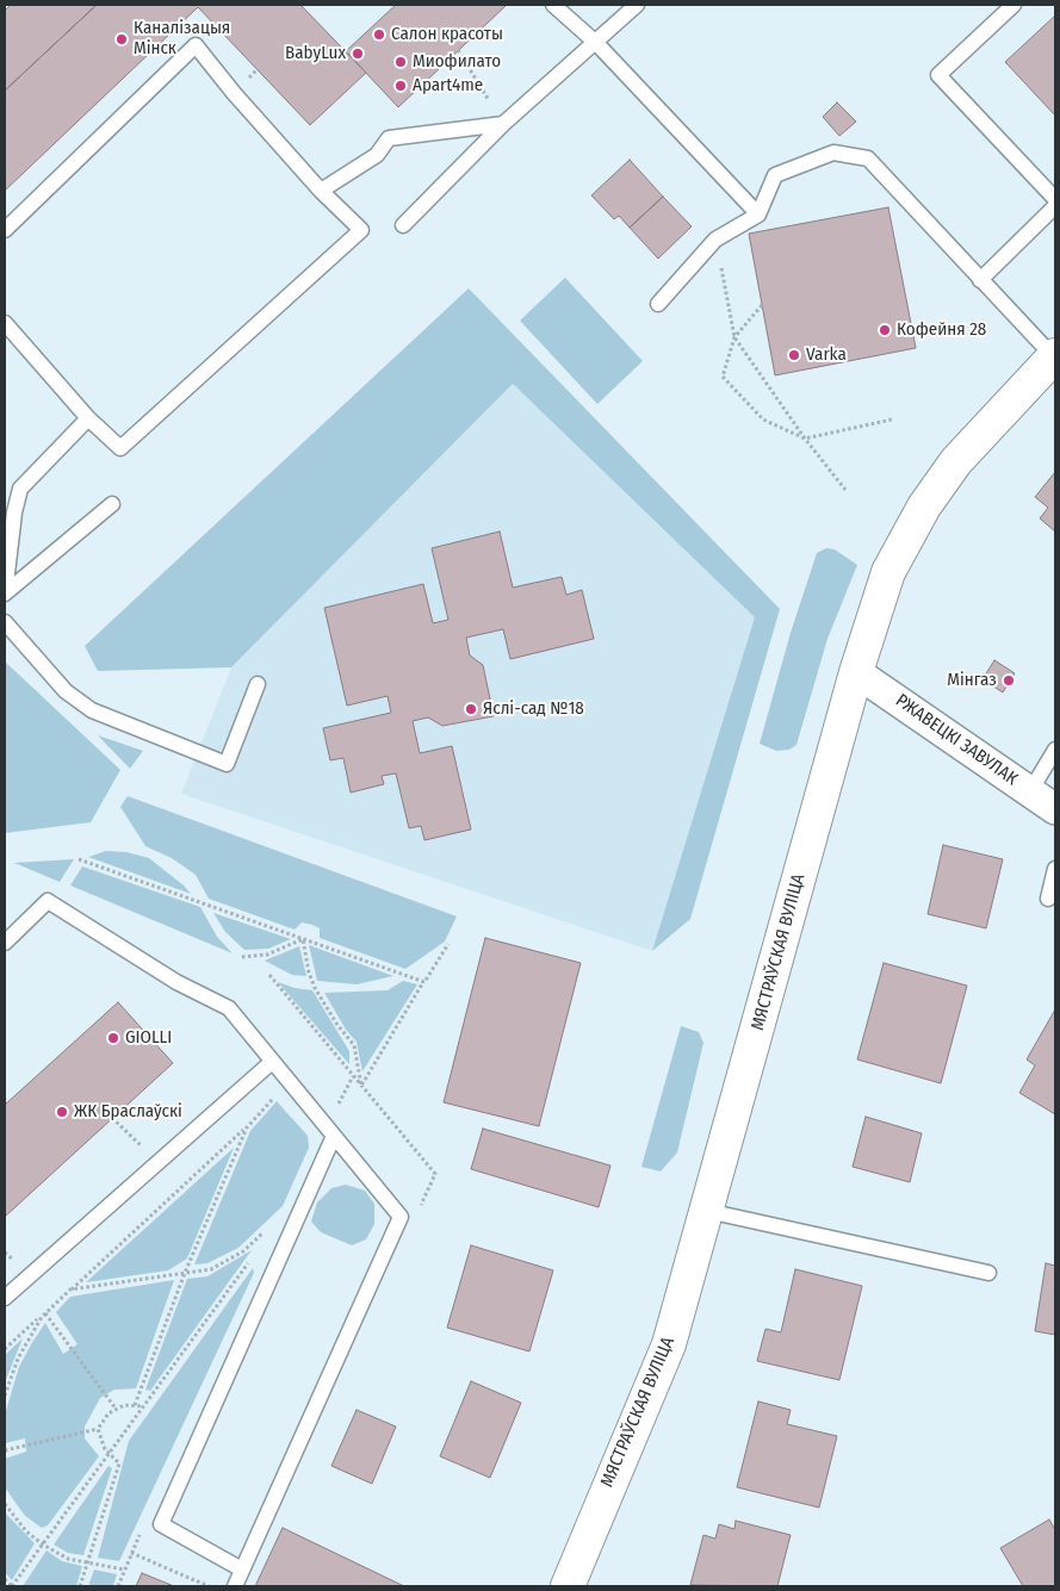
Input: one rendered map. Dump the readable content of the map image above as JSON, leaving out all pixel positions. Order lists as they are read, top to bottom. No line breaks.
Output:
{"streets":{"street":["РЖАВЕЦКІ ЗАВУЛАК","МЯСТРАЎСКАЯ ВУЛІЦА"]},"crossings":[["РЖАВЕЦКІ ЗАВУЛАК","МЯСТРАЎСКАЯ ВУЛІЦА"]],"places":["Салон красоты","Каналізацыя Мінск","BabyLux","Миофилато","Apart4me","Кофейня 28","Varka","Мінгаз","Яслі-сад №18","GIOLLI","ЖК Браслаўскі"]}
